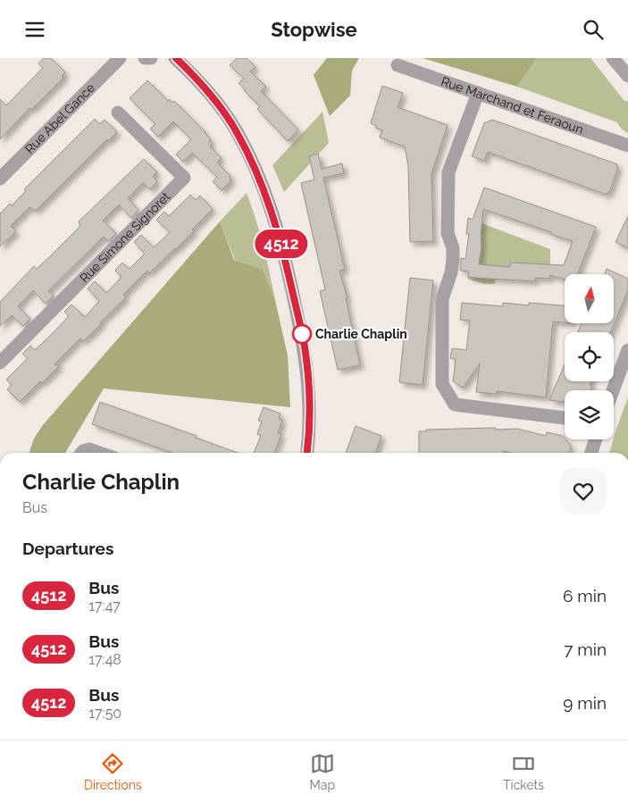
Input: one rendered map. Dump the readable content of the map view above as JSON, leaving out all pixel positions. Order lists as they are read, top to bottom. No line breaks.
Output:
{"streets":{"street":["Rue Marchand et Feraoun","Rue Abel Gance","Rue Simone Signoret"]},"places":["Charlie Chaplin"],"lines":["bus line 4512"],"north":"top","page":{"header":"Stopwise","on_map":"4512","heading":[["Charlie Chaplin","Bus"],"Departures"],"list":[{"mark":"4512","name":"Bus","note":"17:47","value":"6 min"},{"mark":"4512","name":"Bus","note":"17:48","value":"7 min"},{"mark":"4512","name":"Bus","note":"17:50","value":"9 min"}],"tabs":["Directions","Map","Tickets"]}}
